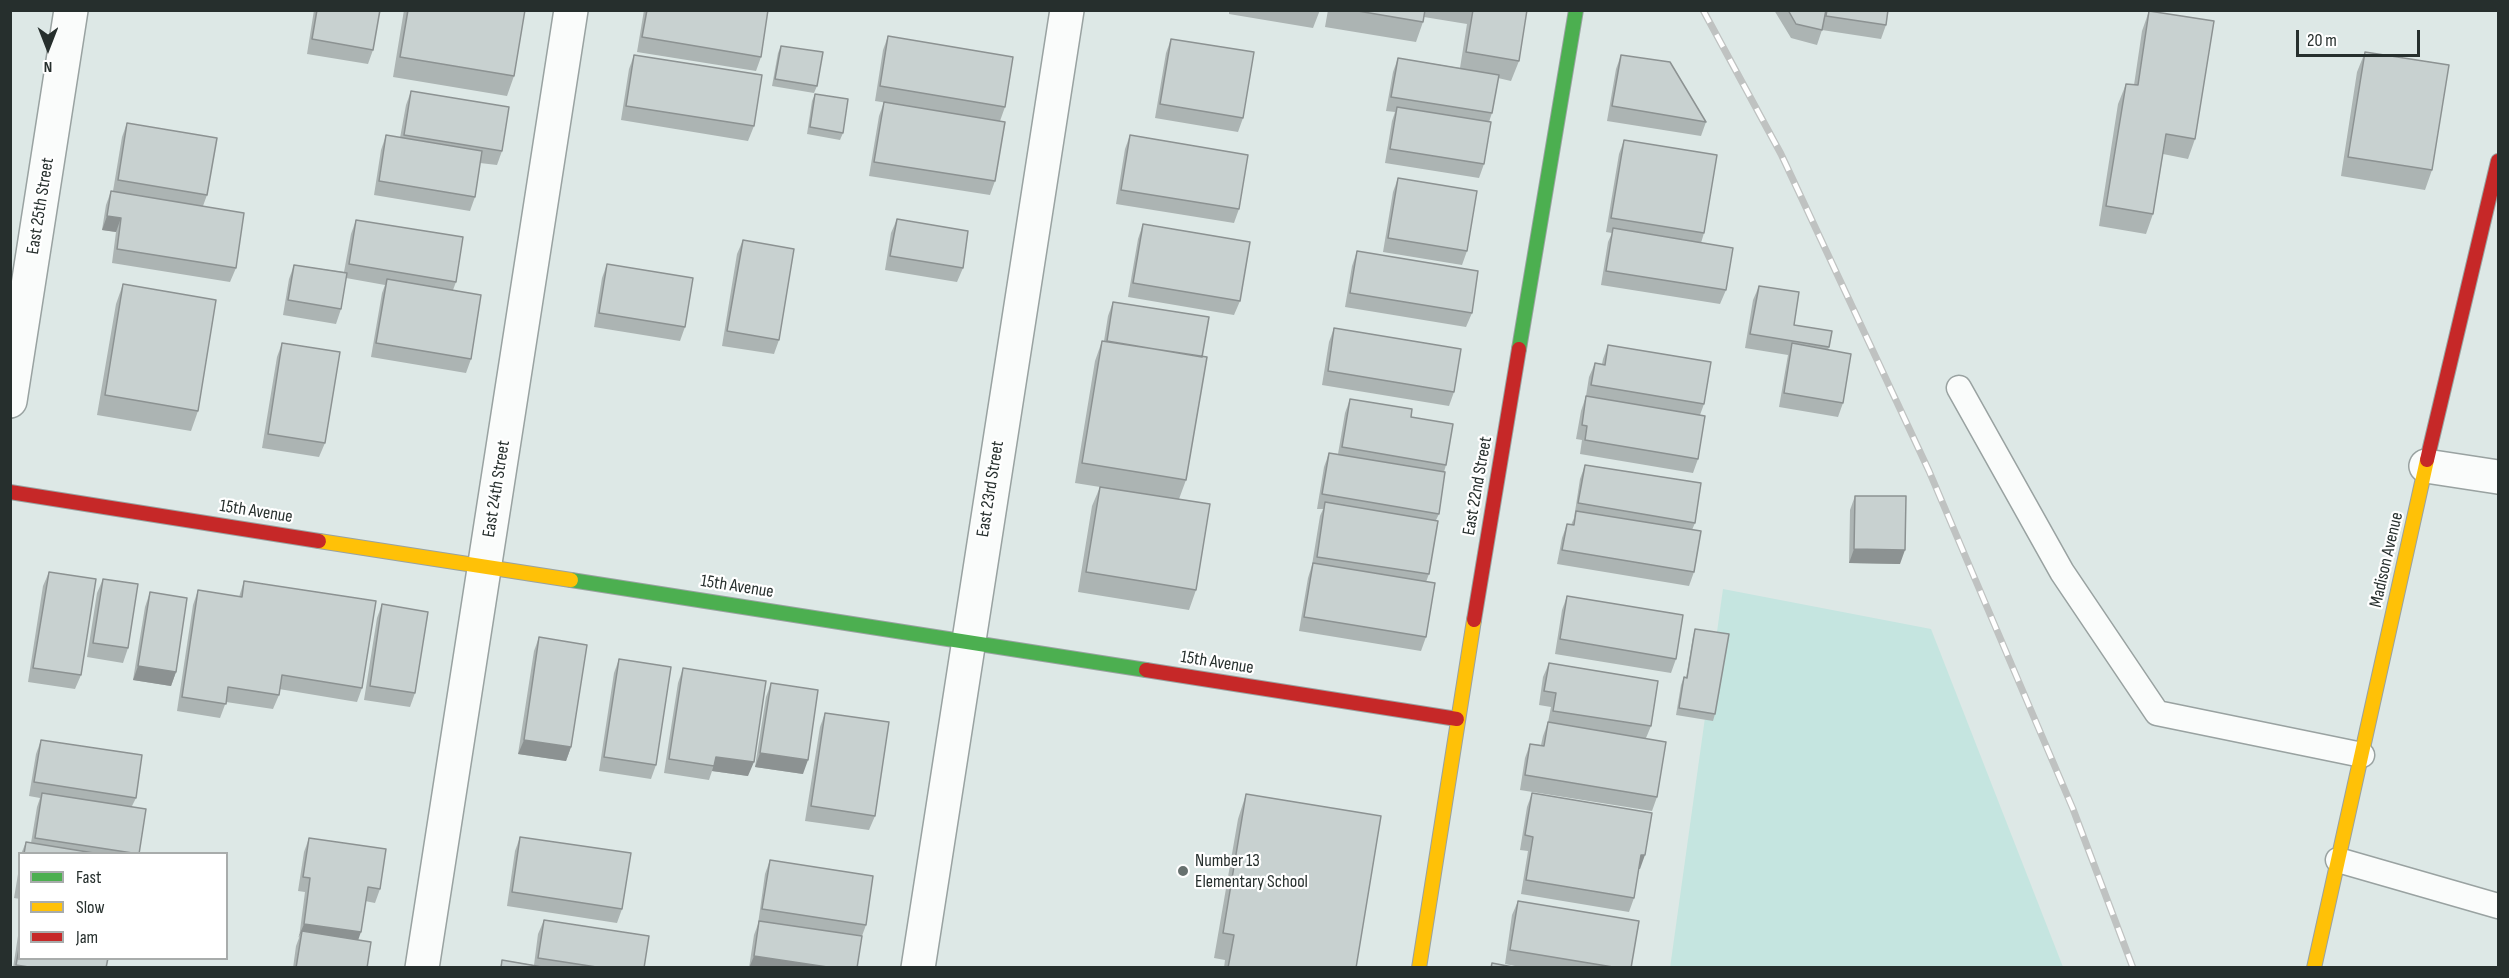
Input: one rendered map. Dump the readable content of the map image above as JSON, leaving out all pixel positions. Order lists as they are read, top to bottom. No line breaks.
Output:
{"streets":{"street":["East 25th Street","East 22nd Street","East 24th Street","East 23rd Street","15th Avenue","Madison Avenue"]},"crossings":[["East 22nd Street","15th Avenue"],["East 24th Street","15th Avenue"],["East 23rd Street","15th Avenue"]],"places":["Number 13 Elementary School"],"legend":["Fast","Slow","Jam"],"scale_bar":"20 m","north":"bottom"}
